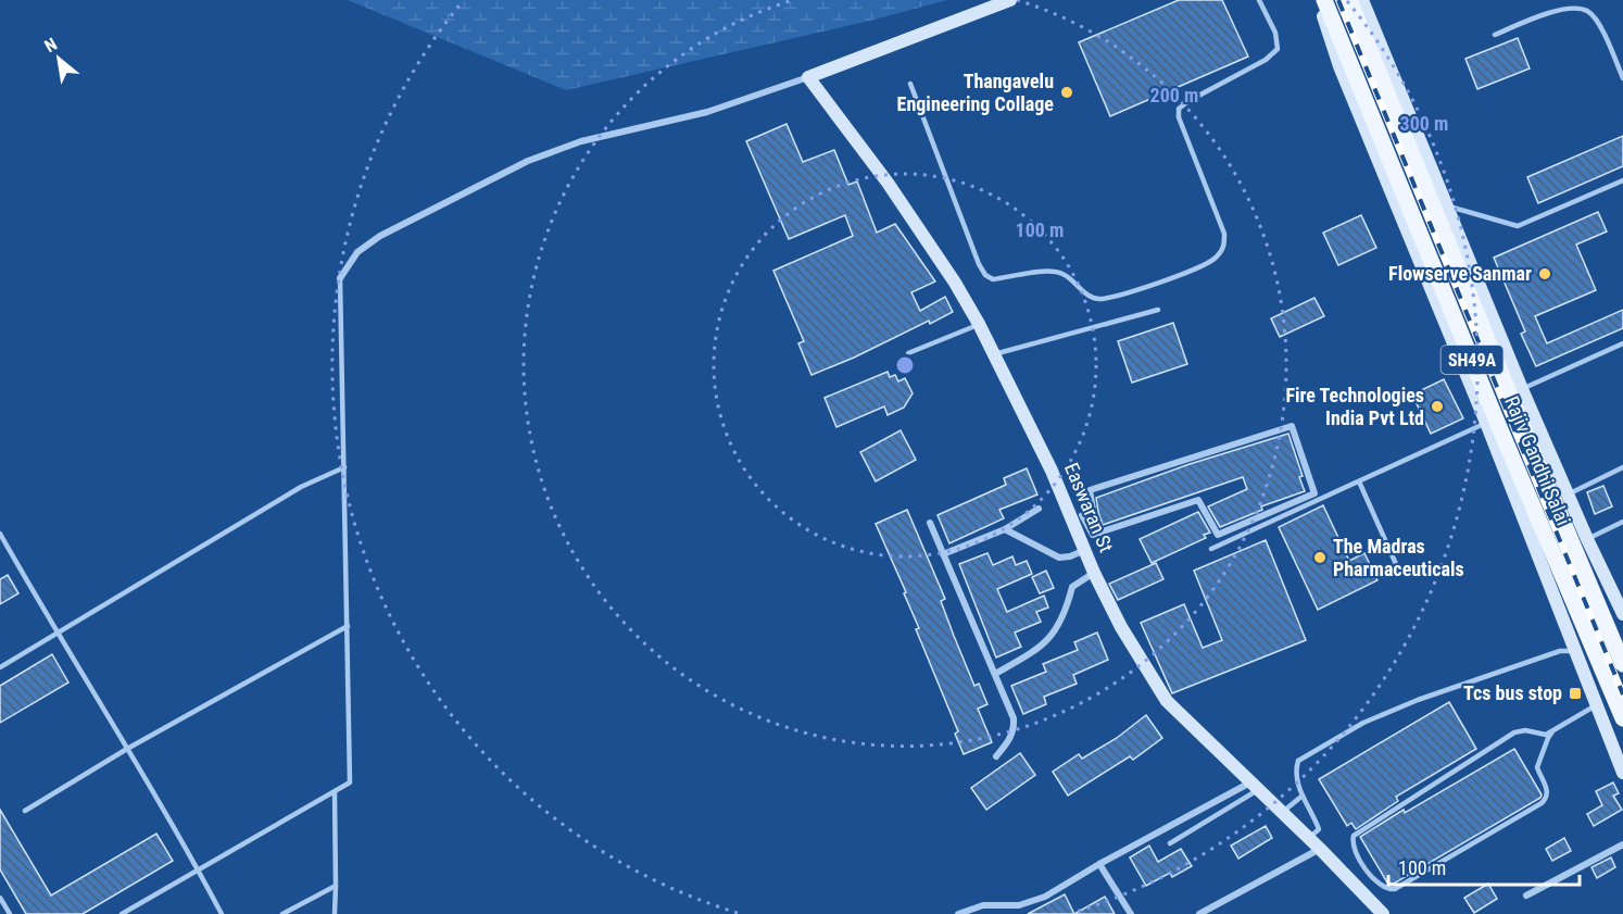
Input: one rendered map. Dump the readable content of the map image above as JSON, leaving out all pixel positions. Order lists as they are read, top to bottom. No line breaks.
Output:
{"streets":{"main road":["SH49A","Rajiv Gandhi Salai"],"street":["Easwaran St"]},"places":{"other":["Thangavelu Engineering Collage","Flowserve Sanmar","Fire Technologies India Pvt Ltd","The Madras Pharmaceuticals"],"transit":["Tcs bus stop"]},"scale_bar":"100 m","north":"top left","rings":["200 m","300 m","100 m"]}
